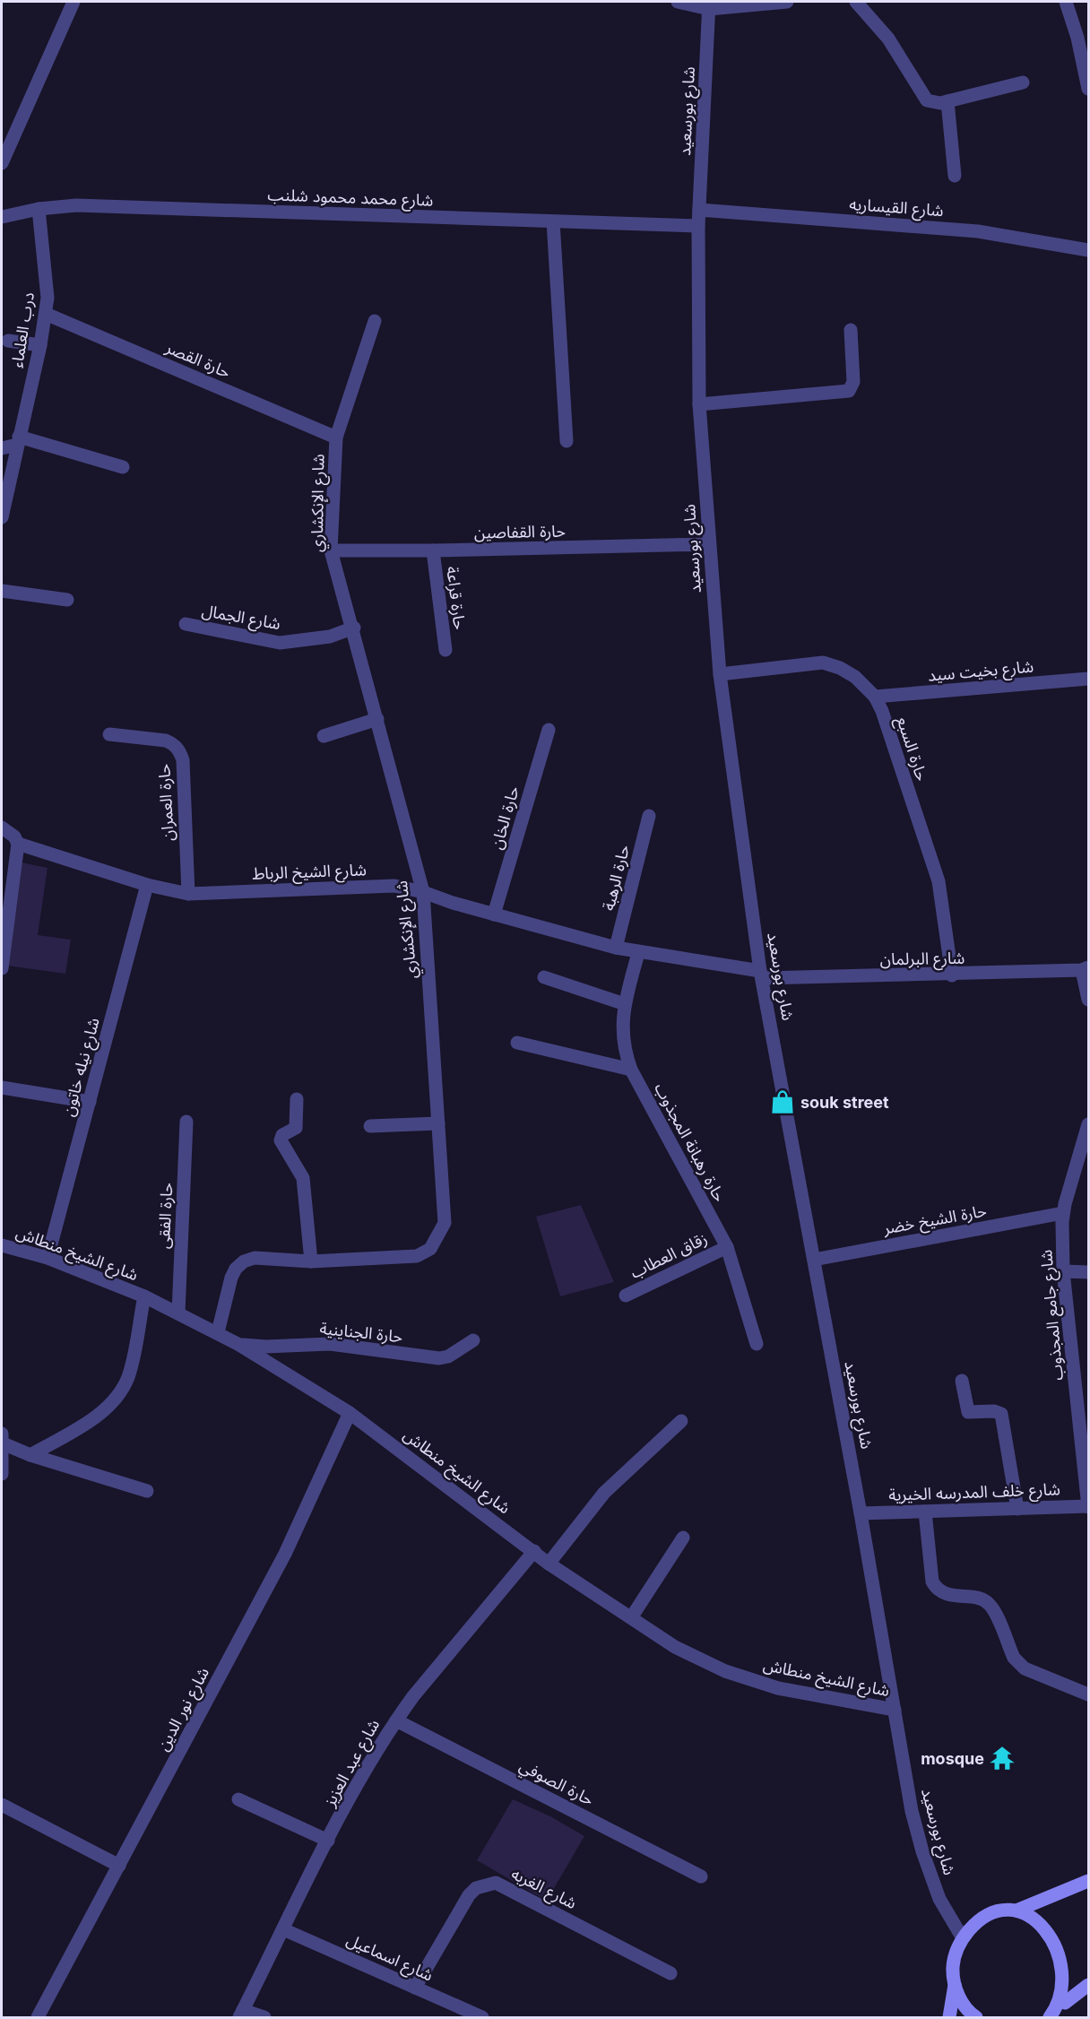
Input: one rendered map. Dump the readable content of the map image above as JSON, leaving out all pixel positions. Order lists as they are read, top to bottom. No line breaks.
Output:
{"streets":{"street":["شارع بورسعيد","شارع محمد محمود شلنب","شارع القيساريه","درب العلماء","حارة القصر","شارع الإنكشاري","حارة القفاصين","حارة قراعة","شارع الجمال","شارع بخيت سيد","حارة السبع","حارة العمران","حارة الخان","شارع الشيخ الرباط","حارة الرهبة","شارع البرلمان","شارع نيله خاتون","حارة رهبانة المجذوب","حارة الفقى","حارة الشيخ خضر","شارع الشيخ منطاش","زقاق العطاب","شارع جامع المجذوب","حارة الجناينية","شارع خلف المدرسه الخيرية","شارع نور الدين","شارع عبد العزيز","حارة الصوفي","شارع الغربه","شارع اسماعيل"]},"crossings":[["شارع بورسعيد","شارع محمد محمود شلنب"],["شارع بورسعيد","شارع القيساريه"],["شارع بورسعيد","حارة القفاصين"],["شارع بورسعيد","حارة السبع"],["شارع بورسعيد","شارع الشيخ الرباط"],["شارع بورسعيد","شارع البرلمان"],["شارع بورسعيد","حارة الشيخ خضر"],["شارع بورسعيد","شارع الشيخ منطاش"],["شارع بورسعيد","شارع خلف المدرسه الخيرية"],["شارع محمد محمود شلنب","درب العلماء"],["درب العلماء","حارة القصر"],["حارة القصر","شارع الإنكشاري"],["شارع الإنكشاري","حارة القفاصين"],["شارع الإنكشاري","شارع الجمال"],["شارع الإنكشاري","شارع الشيخ الرباط"],["شارع الإنكشاري","شارع الشيخ منطاش"],["حارة القفاصين","حارة قراعة"],["شارع بخيت سيد","حارة السبع"],["حارة السبع","شارع البرلمان"],["حارة العمران","شارع الشيخ الرباط"],["حارة الخان","شارع الشيخ الرباط"],["شارع الشيخ الرباط","حارة الرهبة"],["شارع الشيخ الرباط","شارع البرلمان"],["شارع الشيخ الرباط","شارع نيله خاتون"],["شارع الشيخ الرباط","حارة رهبانة المجذوب"],["شارع نيله خاتون","شارع الشيخ منطاش"],["حارة رهبانة المجذوب","زقاق العطاب"],["حارة الفقى","شارع الشيخ منطاش"],["حارة الشيخ خضر","شارع جامع المجذوب"],["شارع الشيخ منطاش","حارة الجناينية"],["شارع الشيخ منطاش","شارع نور الدين"],["شارع الشيخ منطاش","شارع عبد العزيز"],["شارع جامع المجذوب","شارع خلف المدرسه الخيرية"],["شارع عبد العزيز","حارة الصوفي"],["شارع عبد العزيز","شارع اسماعيل"],["شارع الغربه","شارع اسماعيل"]],"places":{"shop":["souk street"],"temple":["mosque"]}}
